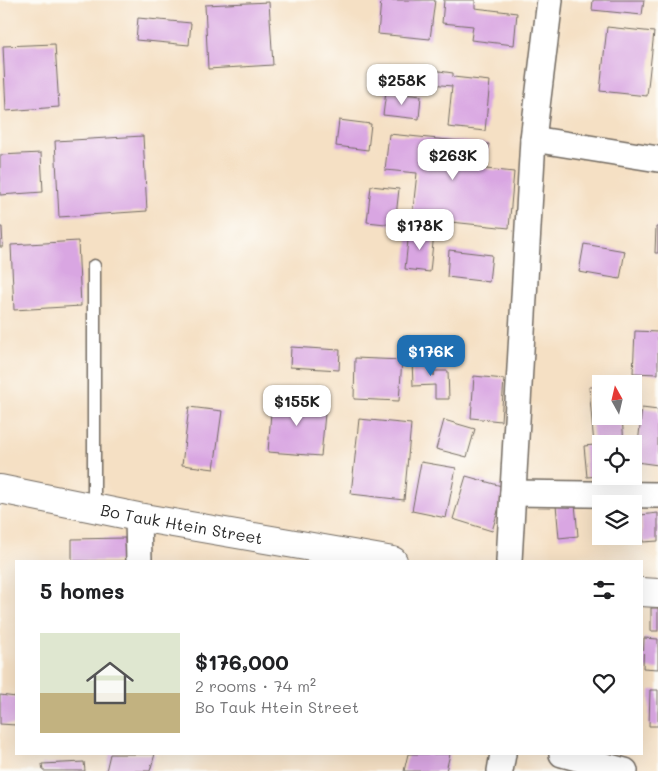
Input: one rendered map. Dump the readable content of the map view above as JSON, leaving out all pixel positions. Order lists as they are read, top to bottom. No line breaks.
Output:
{"streets":{"street":["Bo Tauk Htein Street"]},"north":"top","page":{"price":["$258K","$263K","$178K","$176K","$155K"],"heading":"5 homes","list":[{"name":"$176,000","note":"2 rooms · 74 m² · Bo Tauk Htein Street"}]}}
